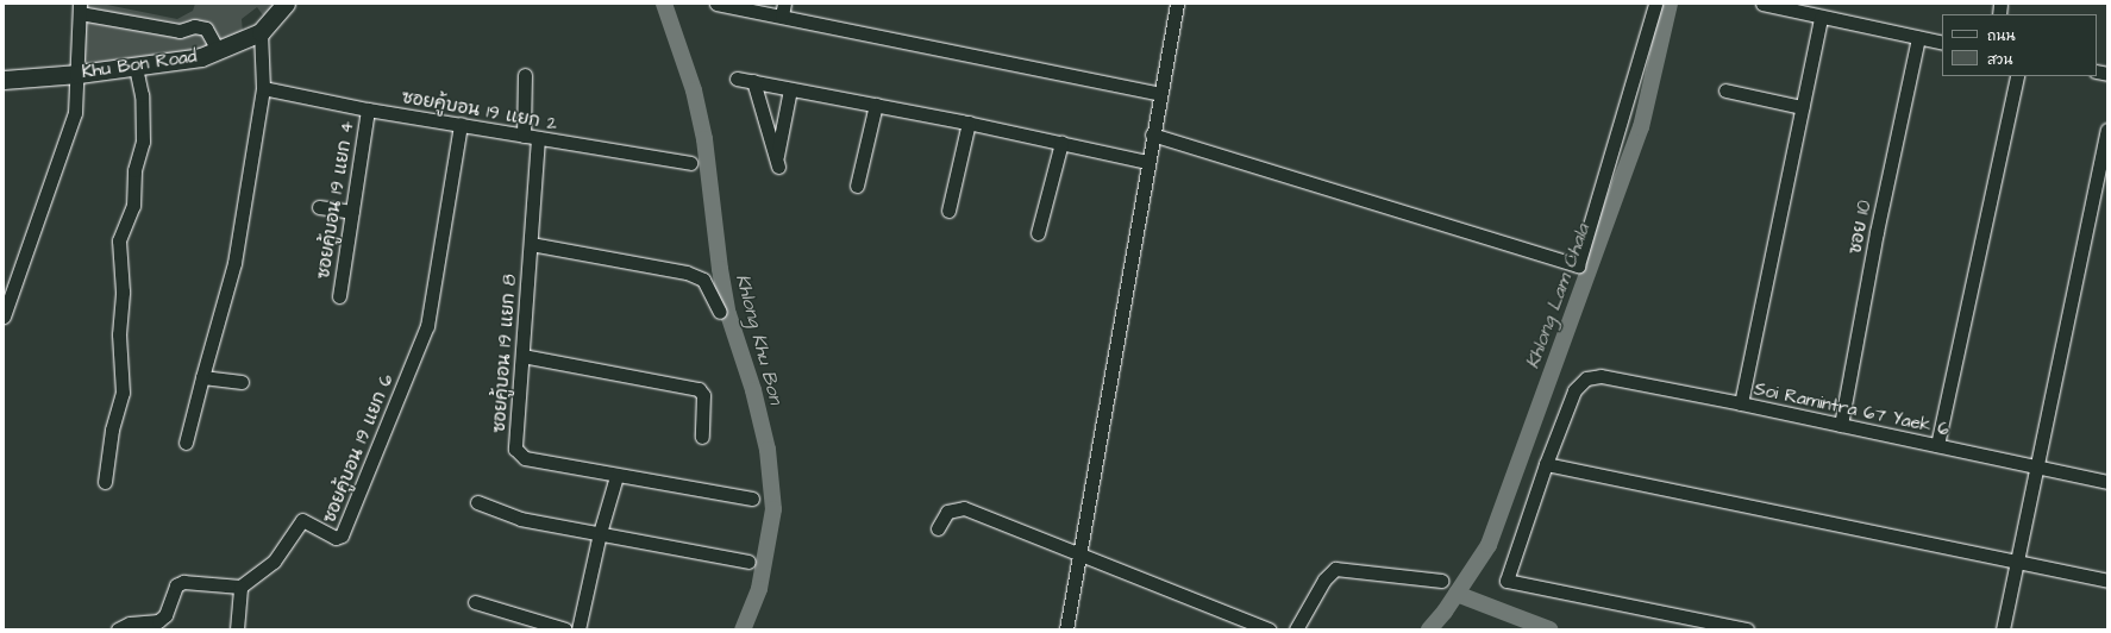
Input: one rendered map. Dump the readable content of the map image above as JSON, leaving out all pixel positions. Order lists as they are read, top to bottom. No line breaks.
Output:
{"streets":{"main road":["Khu Bon Road"],"street":["ซอยคู้บอน 19 แยก 2","ซอยคู้บอน 19 แยก 4","ซอย 10","ซอยคู้บอน 19 แยก 8","Soi Ramintra 67 Yaek 6","ซอยคู้บอน 19 แยก 6"]},"crossings":[["ซอยคู้บอน 19 แยก 2","ซอยคู้บอน 19 แยก 4"],["ซอยคู้บอน 19 แยก 2","ซอยคู้บอน 19 แยก 8"],["ซอยคู้บอน 19 แยก 2","ซอยคู้บอน 19 แยก 6"],["ซอย 10","Soi Ramintra 67 Yaek 6"]],"water":["Khlong Lam Chala","Khlong Khu Bon"],"legend":["ถนน","สวน"]}
